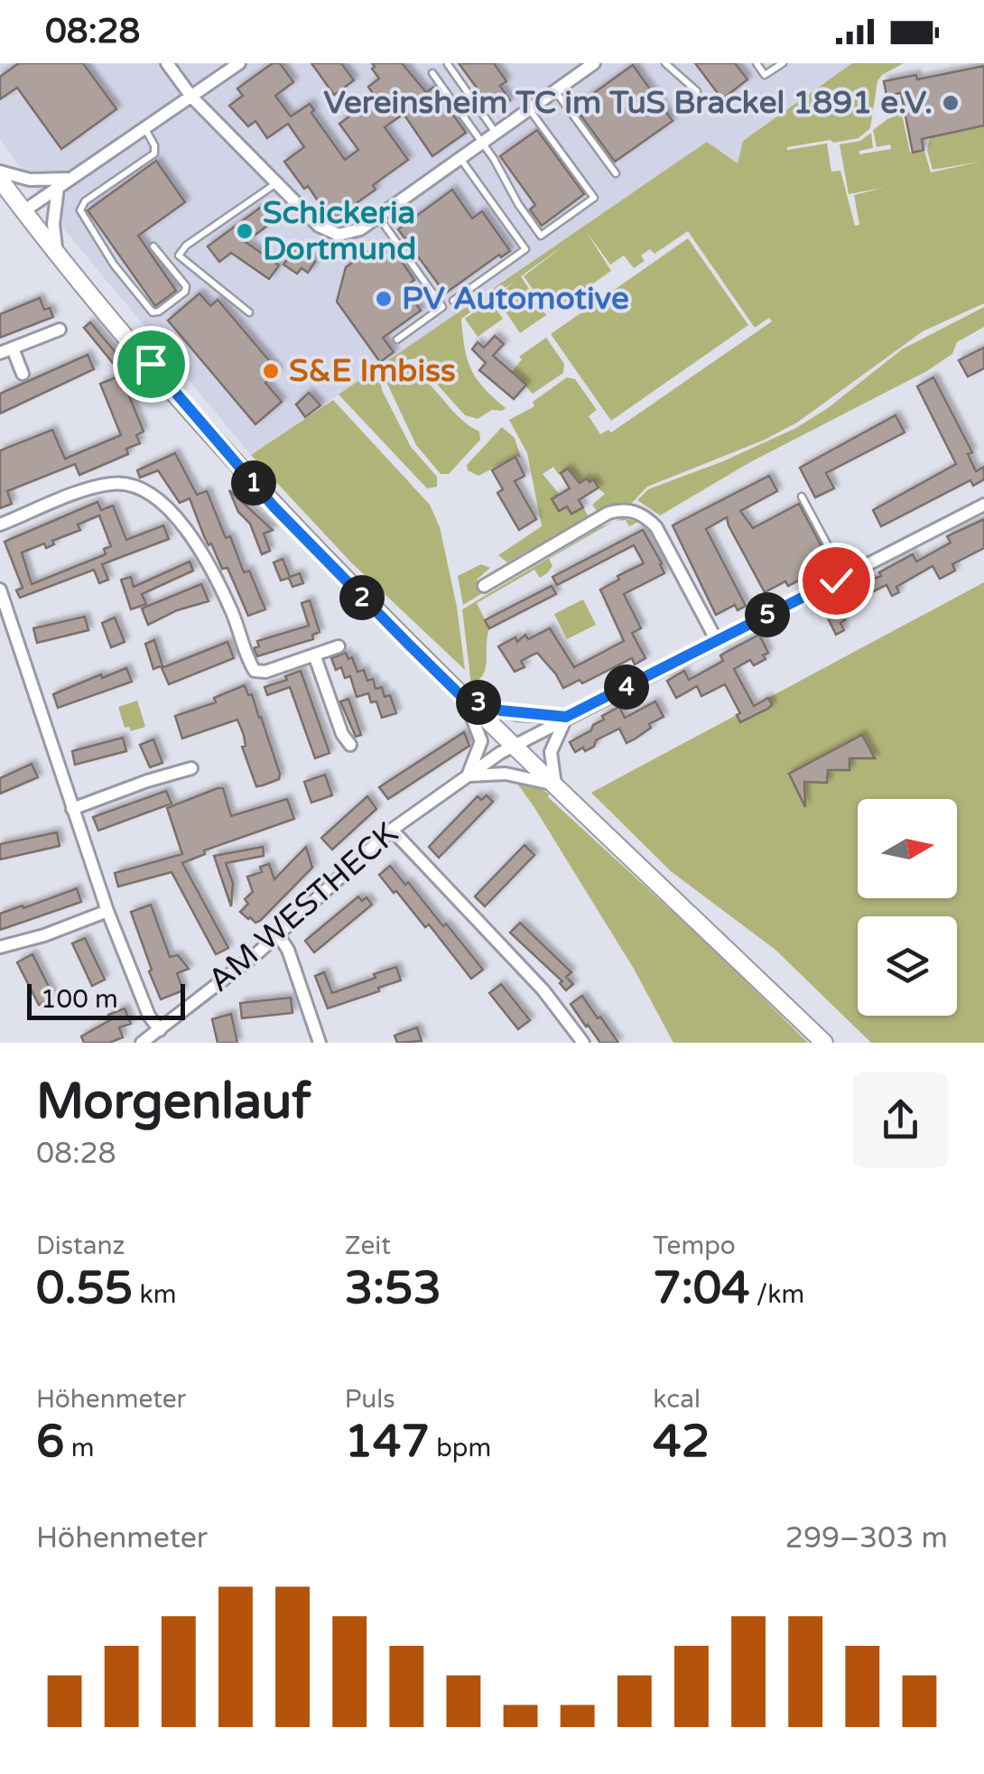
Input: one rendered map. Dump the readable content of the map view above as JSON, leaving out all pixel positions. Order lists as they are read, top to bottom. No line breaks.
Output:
{"streets":{"street":["AM WESTHECK"]},"places":["Vereinsheim TC im TuS Brackel 1891 e.V.","Schickeria Dortmund","PV Automotive","S&E Imbiss"],"scale_bar":"100 m","north":"right","page":{"status":"08:28","pins":["1","2","5","4","3"],"scale":"100 m","heading":["Morgenlauf","08:28"],"stats":[["Distanz","0.55 km"],["Zeit","3:53"],["Tempo","7:04 /km"],["Höhenmeter","6 m"],["Puls","147 bpm"],["kcal","42"]],"chart":["Höhenmeter","299–303 m"]}}
